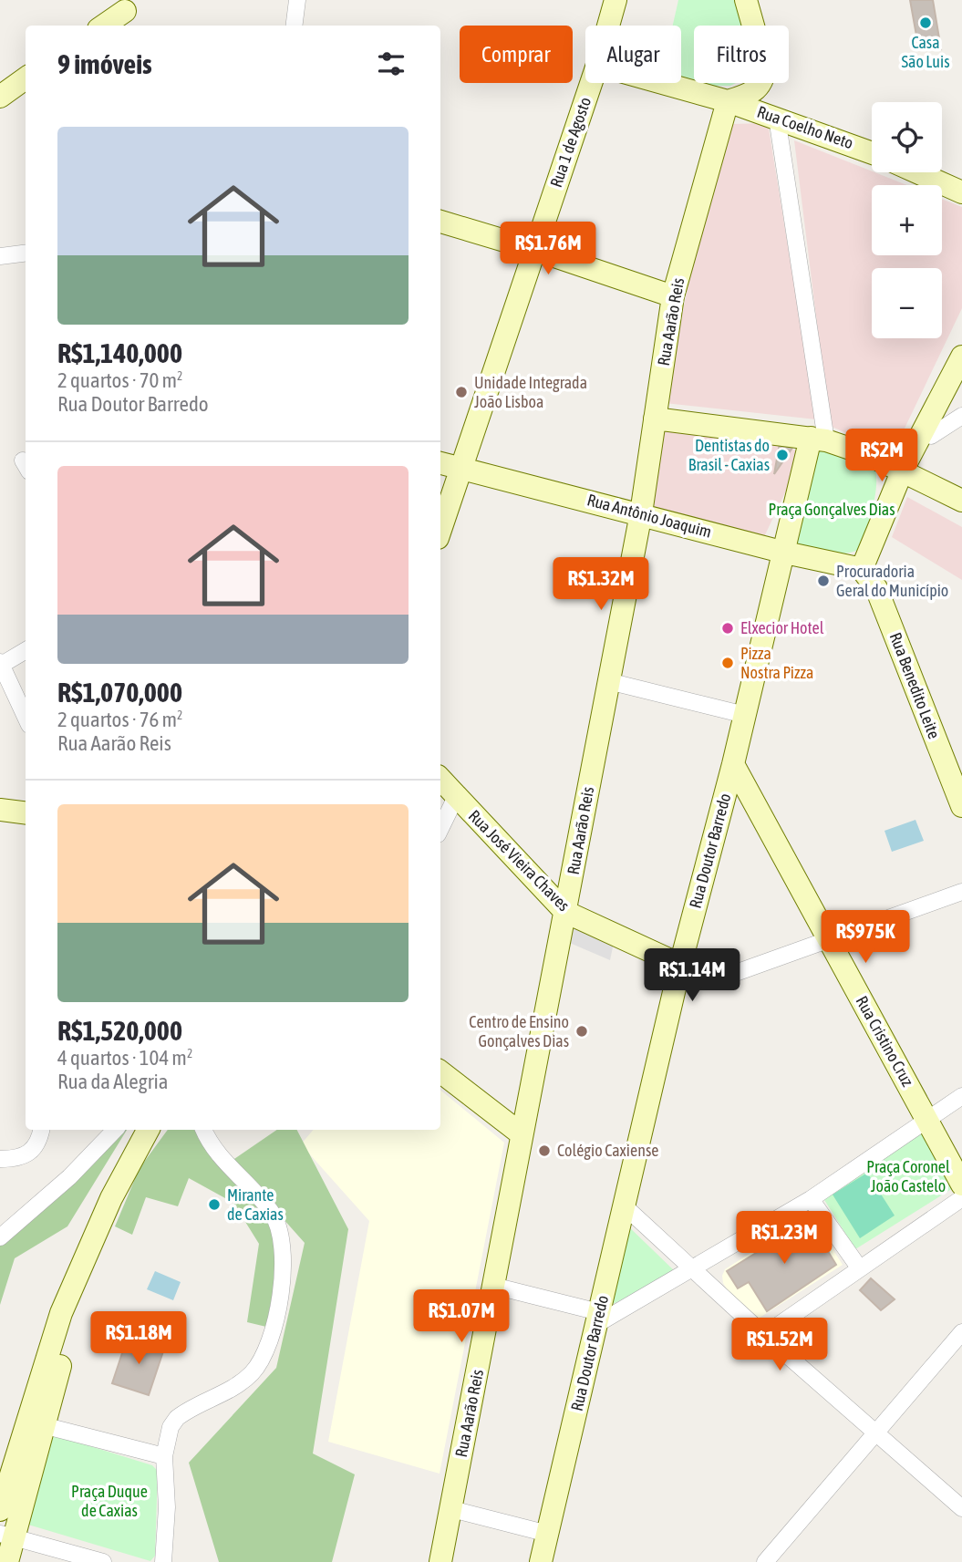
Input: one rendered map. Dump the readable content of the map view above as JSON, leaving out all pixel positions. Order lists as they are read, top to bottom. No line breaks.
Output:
{"streets":{"main road":["Rua Coelho Neto","Rua 1 de Agosto","Rua Aarão Reis","Rua Antônio Joaquim","Rua Benedito Leite","Rua Doutor Barredo","Rua José Vieira Chaves","Rua Cristino Cruz"]},"crossings":[["Rua Coelho Neto","Rua Aarão Reis"],["Rua 1 de Agosto","Rua Antônio Joaquim"],["Rua Aarão Reis","Rua Antônio Joaquim"],["Rua Aarão Reis","Rua José Vieira Chaves"],["Rua Antônio Joaquim","Rua Benedito Leite"],["Rua Antônio Joaquim","Rua Doutor Barredo"],["Rua Doutor Barredo","Rua José Vieira Chaves"],["Rua Doutor Barredo","Rua Cristino Cruz"]],"parks":["Praça Gonçalves Dias","Praça Coronel João Castelo","Praça Duque de Caxias"],"places":["Casa São Luis","Unidade Integrada João Lisboa","Dentistas do Brasil - Caxias","Procuradoria Geral do Município","Elxecior Hotel","Pizza Nostra Pizza","Centro de Ensino Gonçalves Dias","Colégio Caxiense","Mirante de Caxias"],"page":{"chip":["Comprar","Alugar","Filtros"],"heading":"9 imóveis","map_buttons":["+","−"],"list":[{"name":"R$1,140,000","note":"2 quartos · 70 m² · Rua Doutor Barredo"},{"name":"R$1,070,000","note":"2 quartos · 76 m² · Rua Aarão Reis"},{"name":"R$1,520,000","note":"4 quartos · 104 m² · Rua da Alegria"}],"price":["R$1.76M","R$2M","R$1.32M","R$975K","R$1.14M","R$1.23M","R$1.07M","R$1.18M","R$1.52M"]}}
